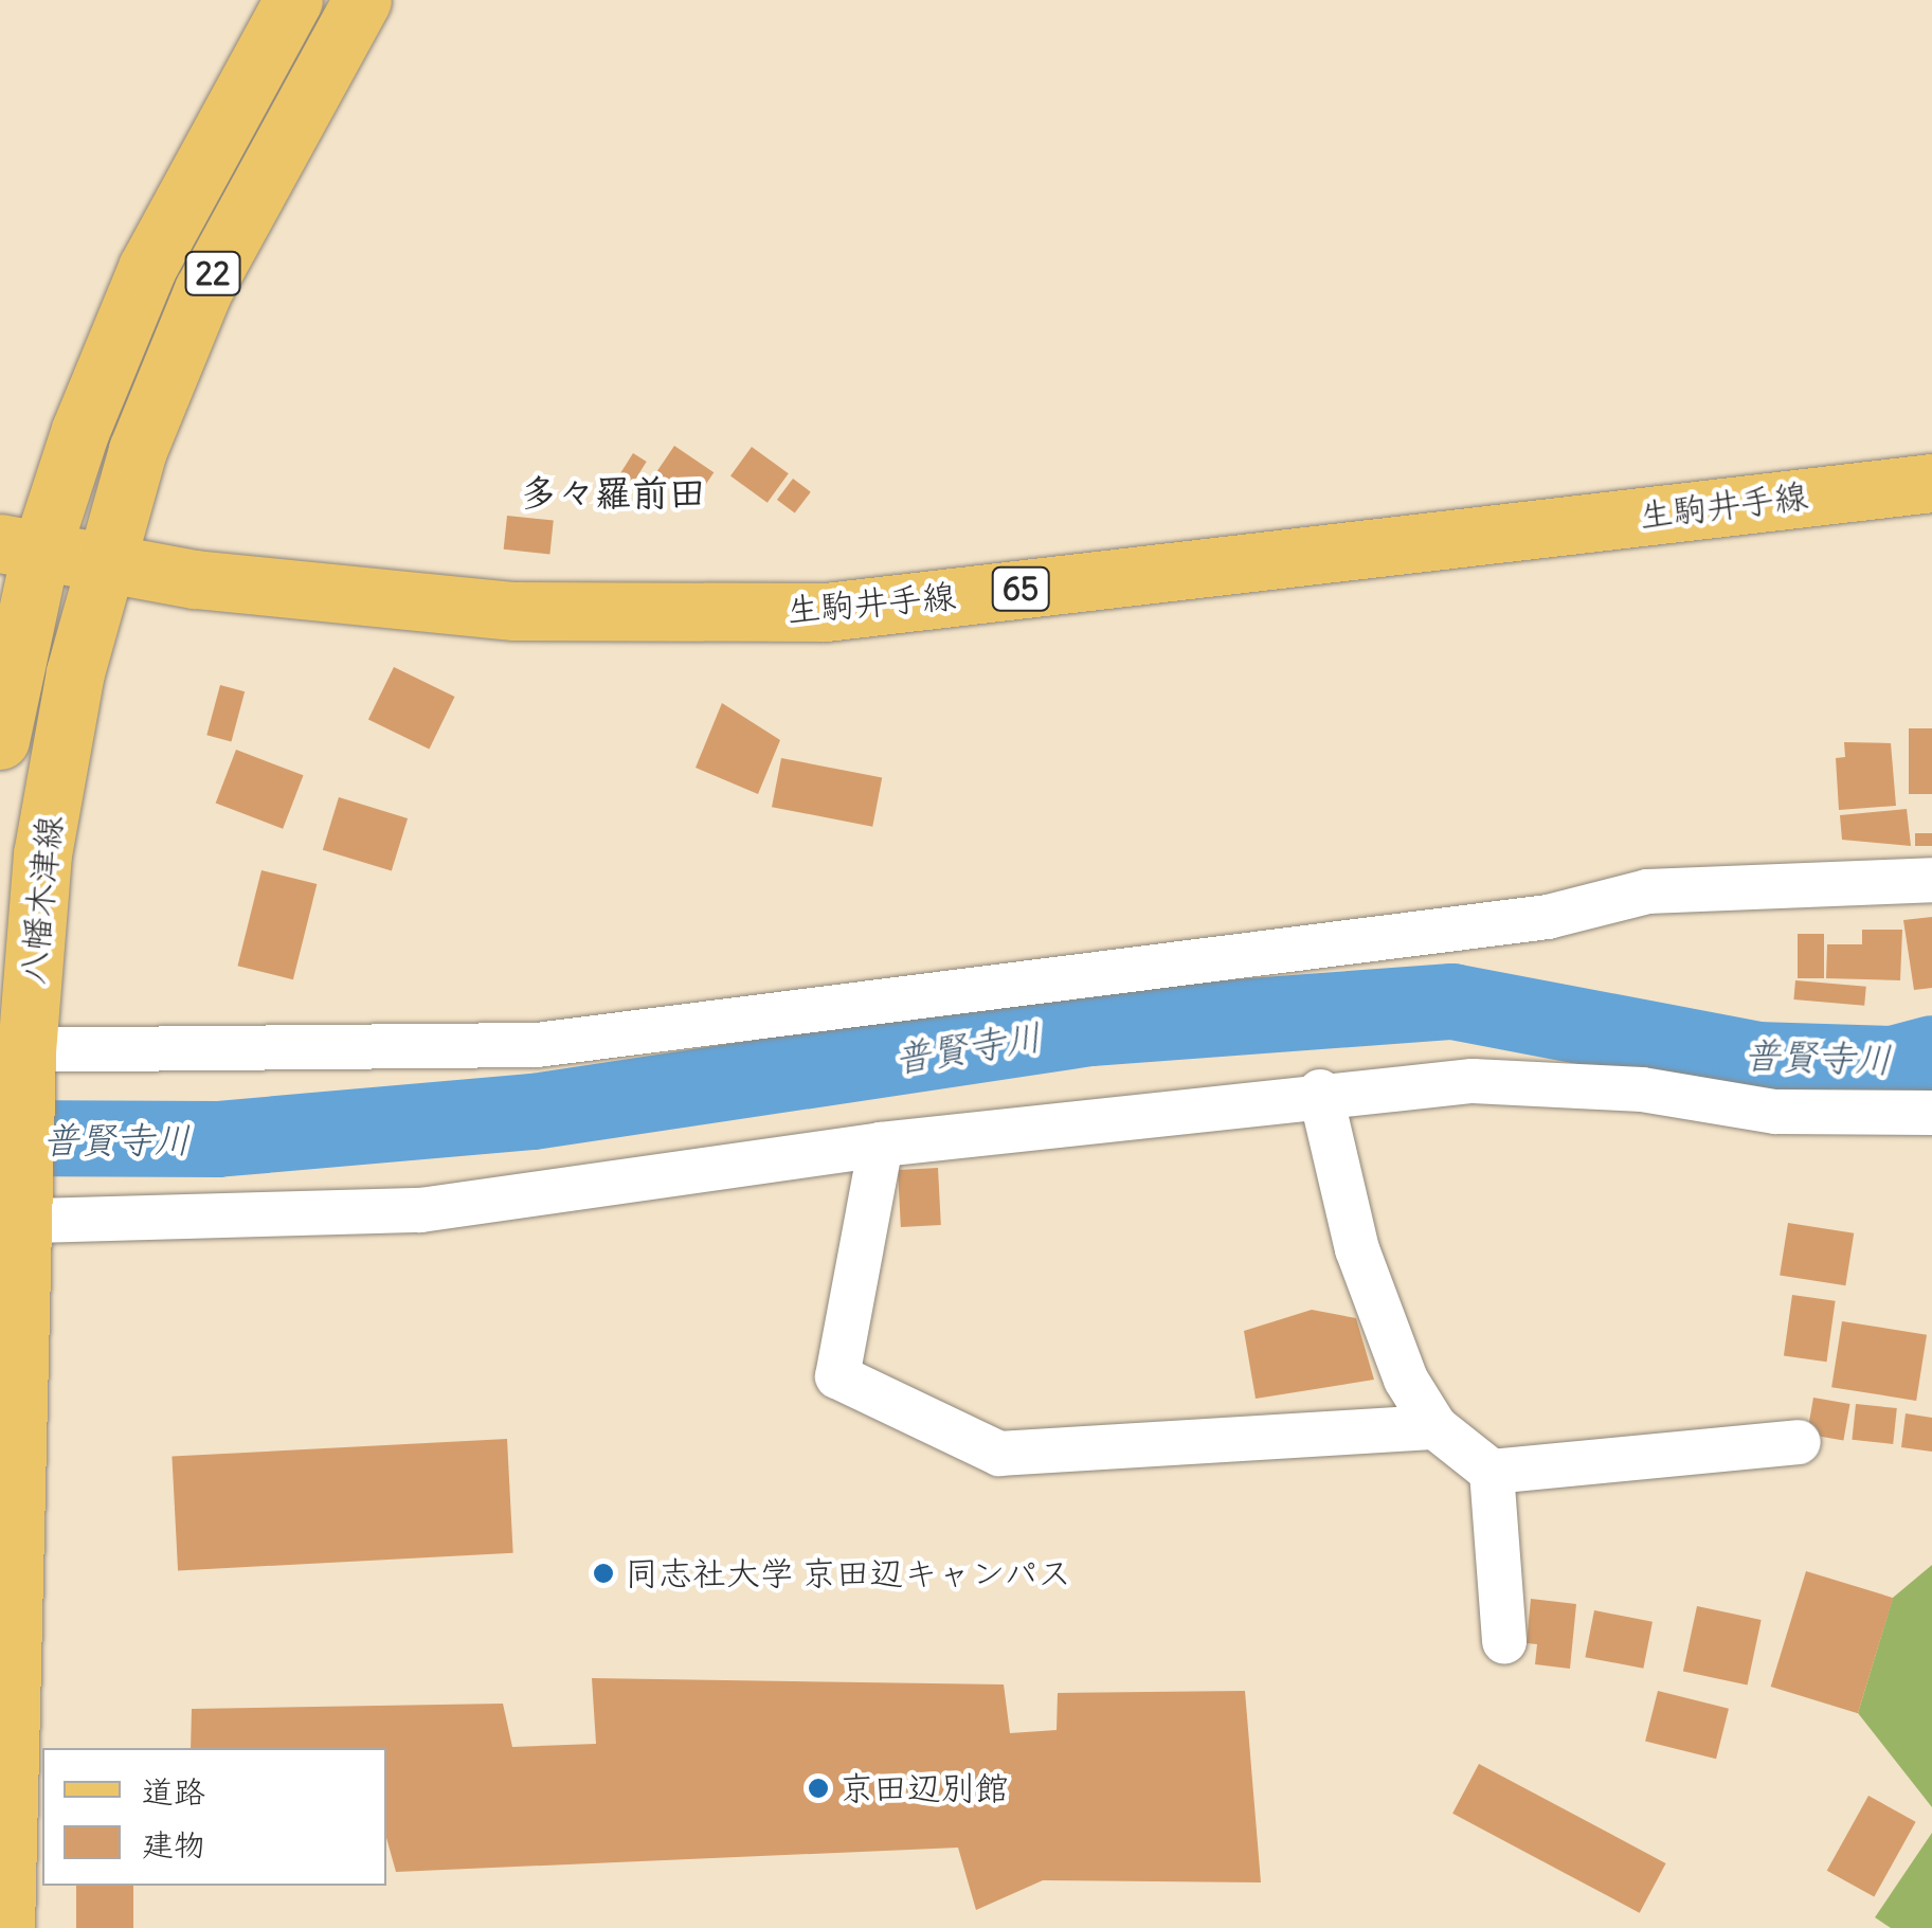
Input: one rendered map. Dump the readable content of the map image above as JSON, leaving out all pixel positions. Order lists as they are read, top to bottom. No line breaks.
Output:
{"streets":{"main road":["22","生駒井手線","65","八幡木津線"]},"crossings":[["22","生駒井手線"],["生駒井手線","八幡木津線"]],"districts":["多々羅前田"],"water":["普賢寺川"],"places":["同志社大学 京田辺キャンパス","京田辺別館"],"legend":["道路","建物"]}
